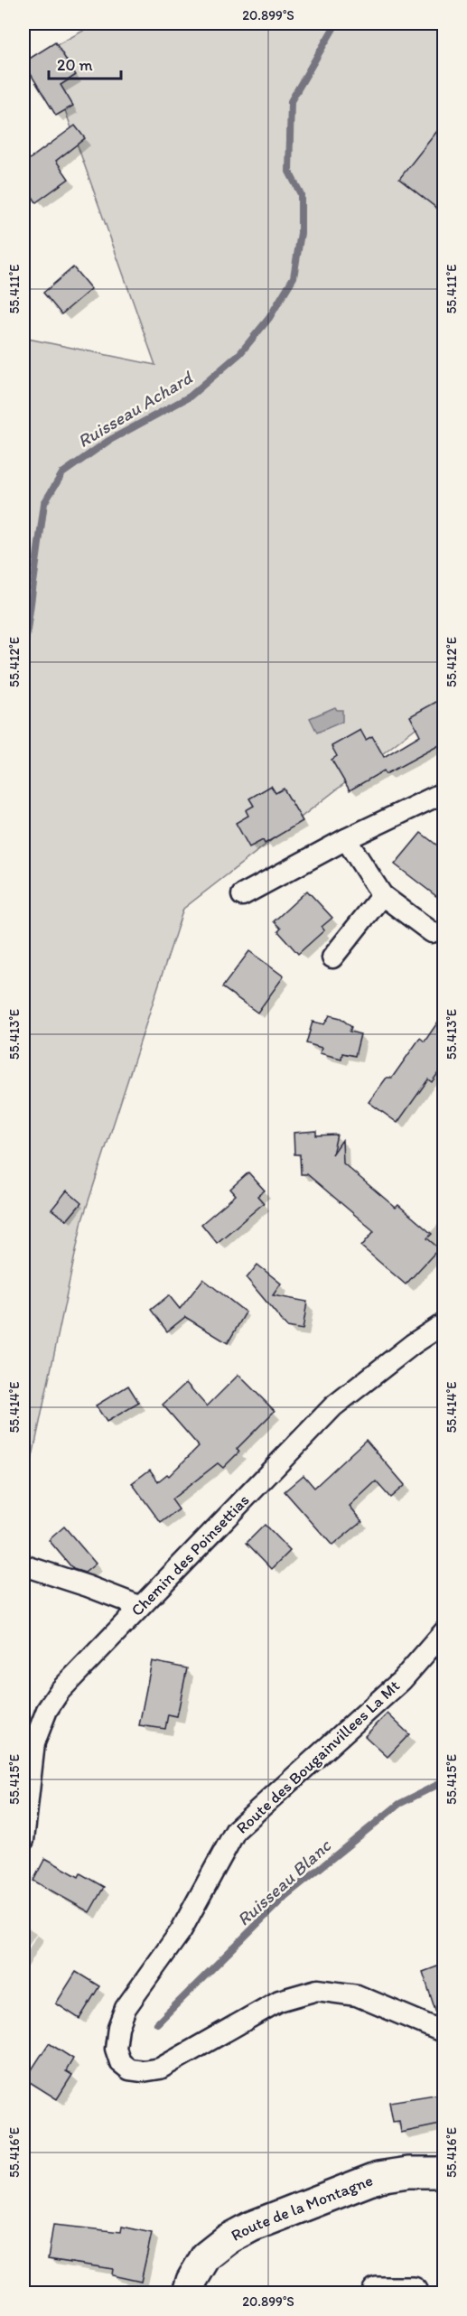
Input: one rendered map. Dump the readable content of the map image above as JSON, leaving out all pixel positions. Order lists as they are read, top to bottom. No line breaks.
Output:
{"streets":{"main road":["Route de la Montagne"],"street":["Chemin des Poinsettias","Route des Bougainvillees La Mt"]},"water":["Ruisseau Achard","Ruisseau Blanc"],"scale_bar":"20 m","coordinates":["20.899°S","55.411°E","55.412°E","55.413°E","55.414°E","55.415°E","55.416°E"]}
